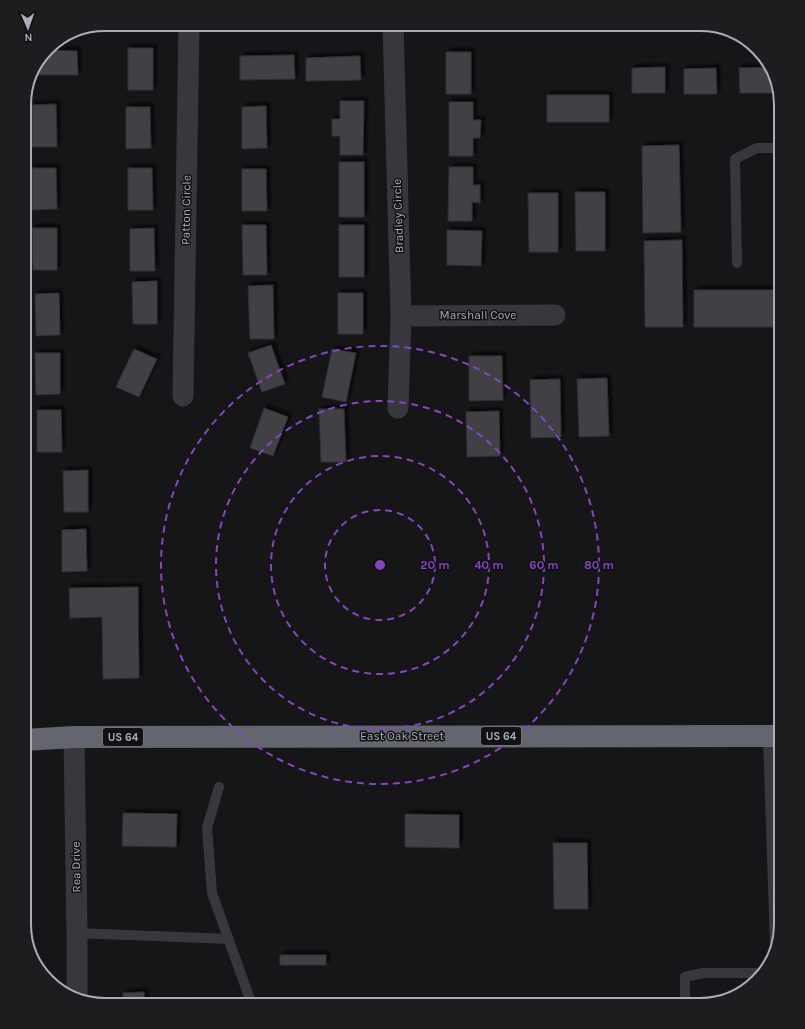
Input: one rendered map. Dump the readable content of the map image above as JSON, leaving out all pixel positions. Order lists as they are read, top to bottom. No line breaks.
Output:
{"streets":{"highway":["East Oak Street","US 64"],"street":["Patton Circle","Bradley Circle","Marshall Cove","Rea Drive"]},"crossings":[["Bradley Circle","Marshall Cove"],["East Oak Street","Rea Drive"]],"north":"bottom","rings":["20 m","40 m","60 m","80 m"]}
